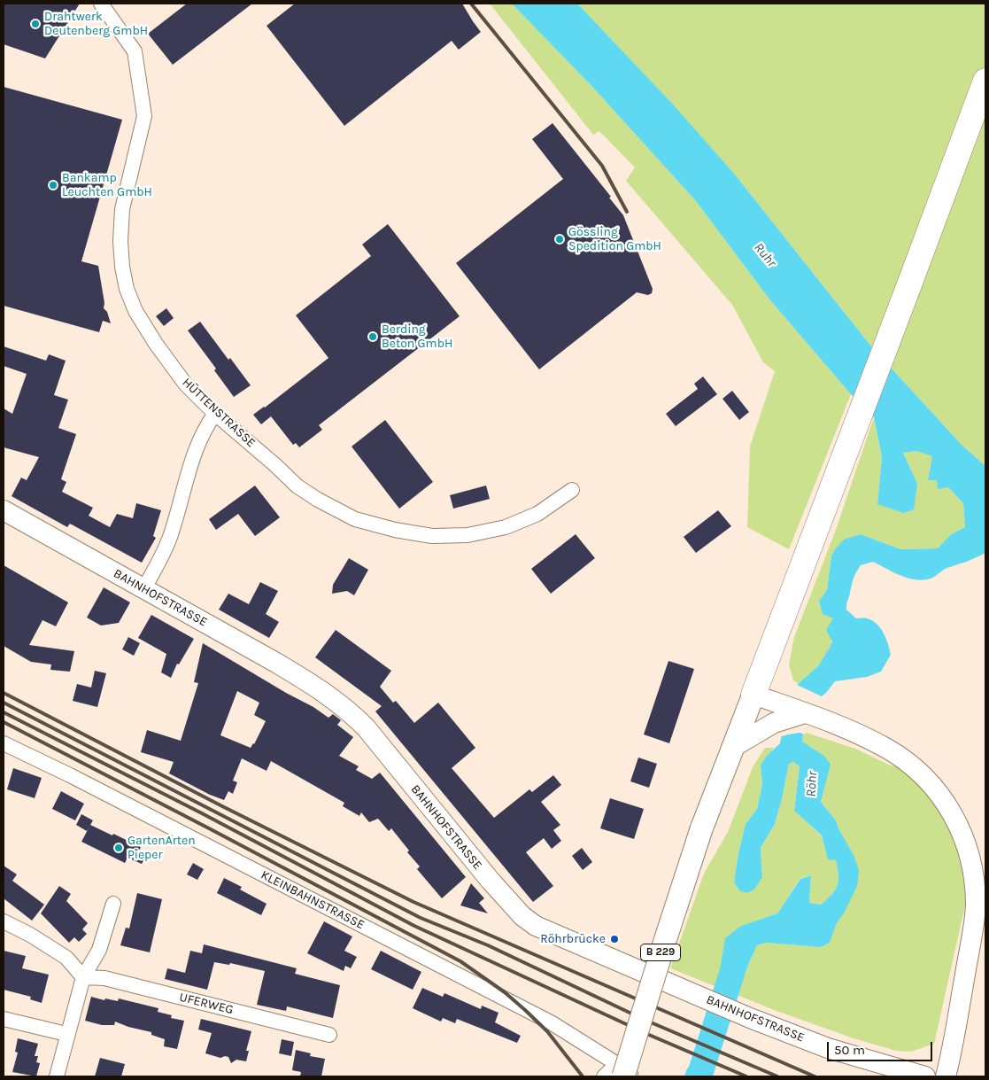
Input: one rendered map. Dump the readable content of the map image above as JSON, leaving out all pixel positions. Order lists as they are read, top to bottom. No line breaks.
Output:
{"streets":{"main road":["B 229"],"street":["HÜTTENSTRASSE","BAHNHOFSTRASSE","KLEINBAHNSTRASSE","UFERWEG"]},"crossings":[["KLEINBAHNSTRASSE","B 229"]],"water":["Ruhr","Röhr"],"places":["Drahtwerk Deutenberg GmbH","Bankamp Leuchten GmbH","Gössling Spedition GmbH","Berding Beton GmbH","GartenArten Pieper","Röhrbrücke"],"scale_bar":"50 m"}
